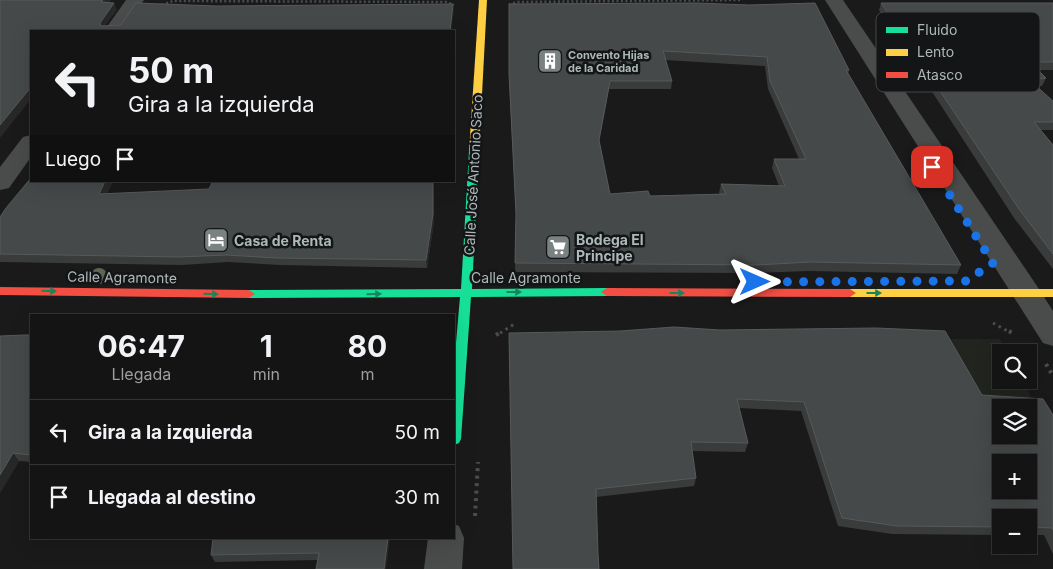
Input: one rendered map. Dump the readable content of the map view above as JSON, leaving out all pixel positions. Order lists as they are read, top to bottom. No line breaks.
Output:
{"streets":{"main road":["Calle José Antonio Saco","Calle Agramonte"]},"crossings":[["Calle José Antonio Saco","Calle Agramonte"]],"one_way":["Calle Agramonte"],"places":{"building":["Convento Hijas de la Caridad"],"hotel":["Casa de Renta"],"supermarket":["Bodega El Principe"]},"legend":["Fluido","Lento","Atasco"],"page":{"turn":["50 m","Gira a la izquierda"],"then":"Luego","eta":["06:47","Llegada","1","min","80","m"],"map_buttons":["+","−"],"list":[{"name":"Gira a la izquierda","value":"50 m"},{"name":"Llegada al destino","value":"30 m"}]}}
